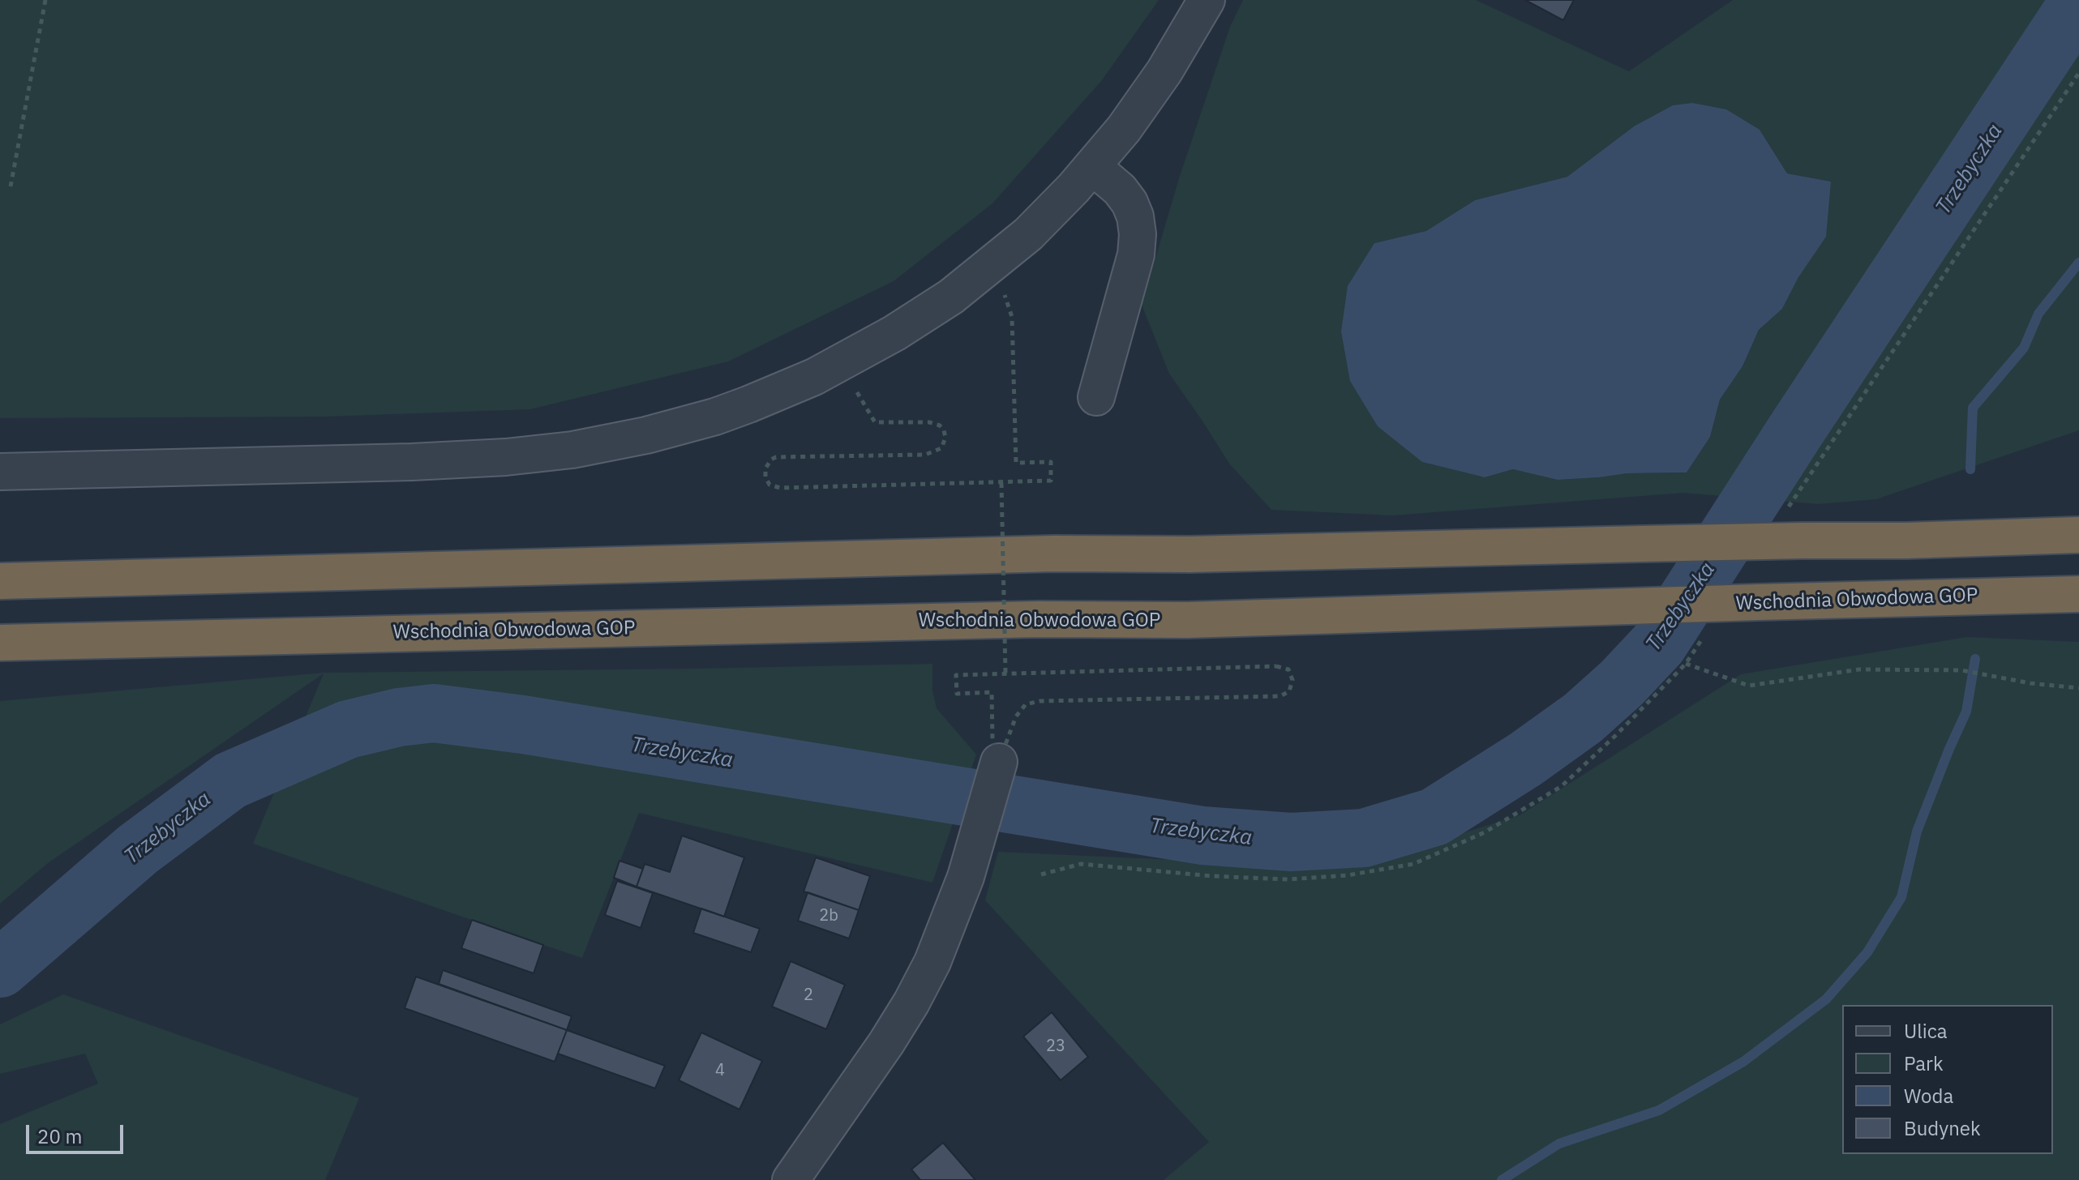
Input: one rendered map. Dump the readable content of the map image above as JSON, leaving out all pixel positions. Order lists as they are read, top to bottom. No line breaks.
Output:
{"streets":{"highway":["Wschodnia Obwodowa GOP"]},"water":["Trzebyczka"],"house_numbers":["2b","2","23","4"],"legend":["Ulica","Park","Woda","Budynek"],"scale_bar":"20 m"}
